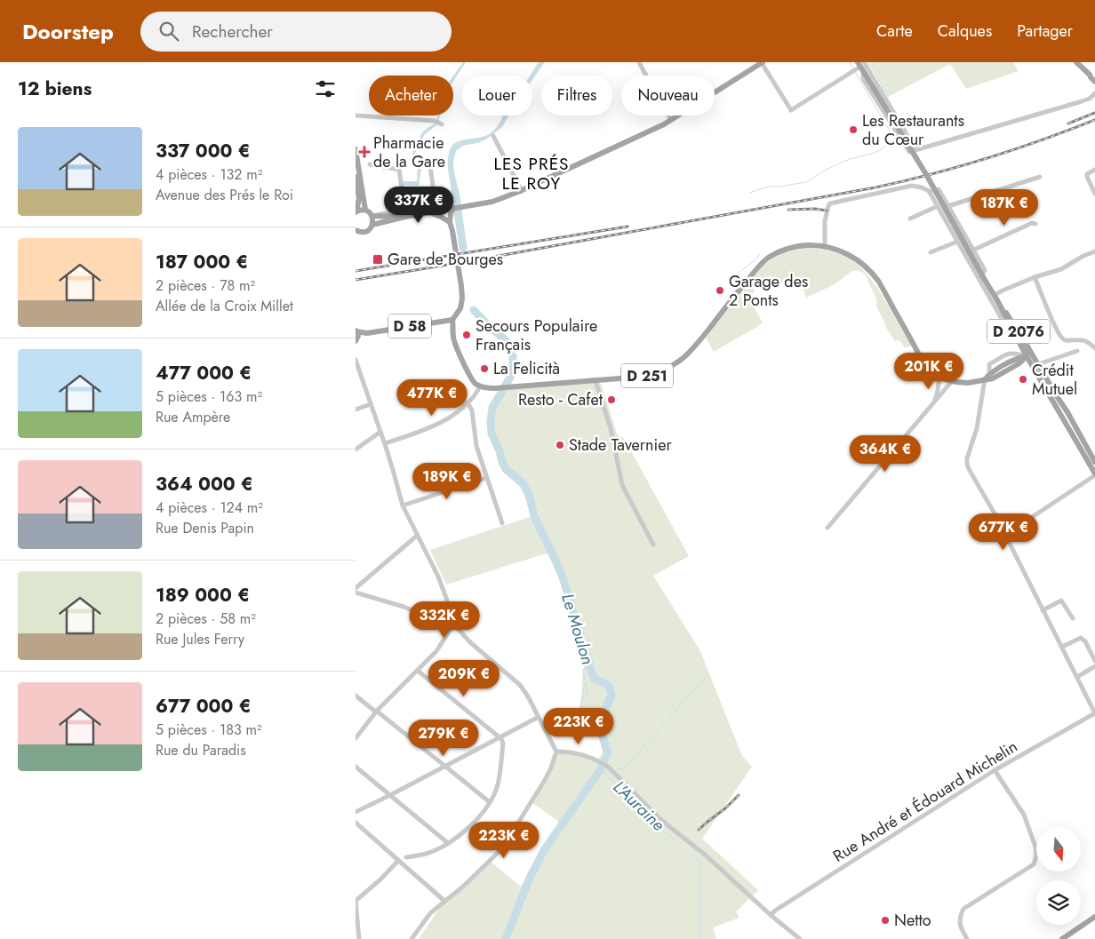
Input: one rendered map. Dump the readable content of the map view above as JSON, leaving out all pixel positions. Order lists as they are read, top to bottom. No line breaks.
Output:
{"streets":{"main road":["D 58","D 2076","D 251"],"street":["Rue André et Édouard Michelin"]},"crossings":[["D 2076","D 251"]],"districts":["LES PRÉS LE ROY"],"water":["Le Moulon","L'Auraine"],"places":{"other":["Les Restaurants du Cœur","Garage des 2 Ponts","Secours Populaire Français","La Felicità","Crédit Mutuel","Resto - Cafet","Stade Tavernier","Netto"],"health":["Pharmacie de la Gare"],"transit":["Gare de Bourges"]},"north":"bottom","page":{"header":"Doorstep","search":"Rechercher","nav":["Carte","Calques","Partager"],"heading":"12 biens","chip":["Acheter","Louer","Filtres","Nouveau"],"list":[{"name":"337 000 €","note":"4 pièces · 132 m² · Avenue des Prés le Roi"},{"name":"187 000 €","note":"2 pièces · 78 m² · Allée de la Croix Millet"},{"name":"477 000 €","note":"5 pièces · 163 m² · Rue Ampère"},{"name":"364 000 €","note":"4 pièces · 124 m² · Rue Denis Papin"},{"name":"189 000 €","note":"2 pièces · 58 m² · Rue Jules Ferry"},{"name":"677 000 €","note":"5 pièces · 183 m² · Rue du Paradis"}],"price":["337K €","187K €","201K €","477K €","364K €","189K €","677K €","332K €","209K €","223K €","279K €","223K €"]}}
